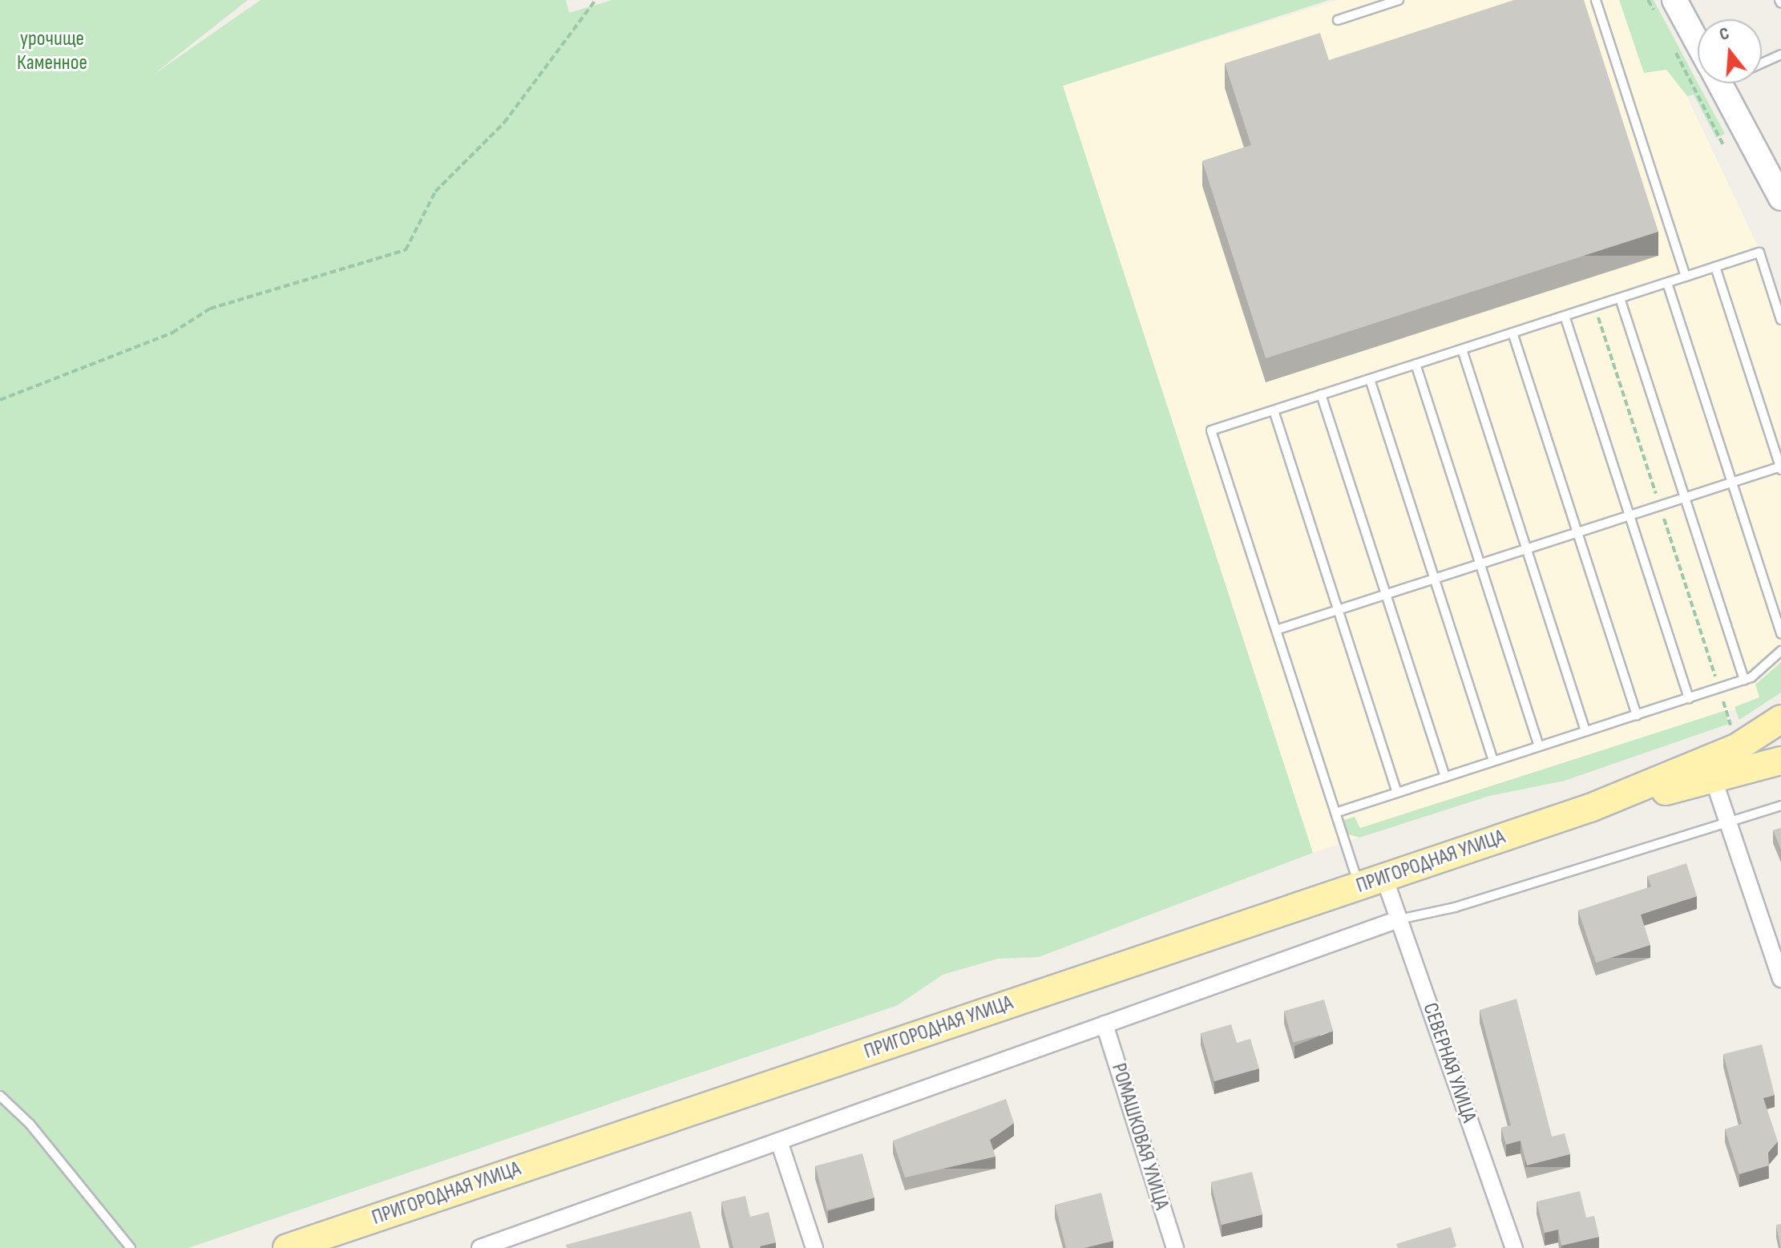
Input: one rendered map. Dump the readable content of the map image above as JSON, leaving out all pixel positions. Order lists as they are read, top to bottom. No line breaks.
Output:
{"streets":{"main road":["ПРИГОРОДНАЯ УЛИЦА"],"street":["СЕВЕРНАЯ УЛИЦА","РОМАШКОВАЯ УЛИЦА"]},"crossings":[["ПРИГОРОДНАЯ УЛИЦА","СЕВЕРНАЯ УЛИЦА"]],"parks":["урочище Каменное"],"north":"top"}
